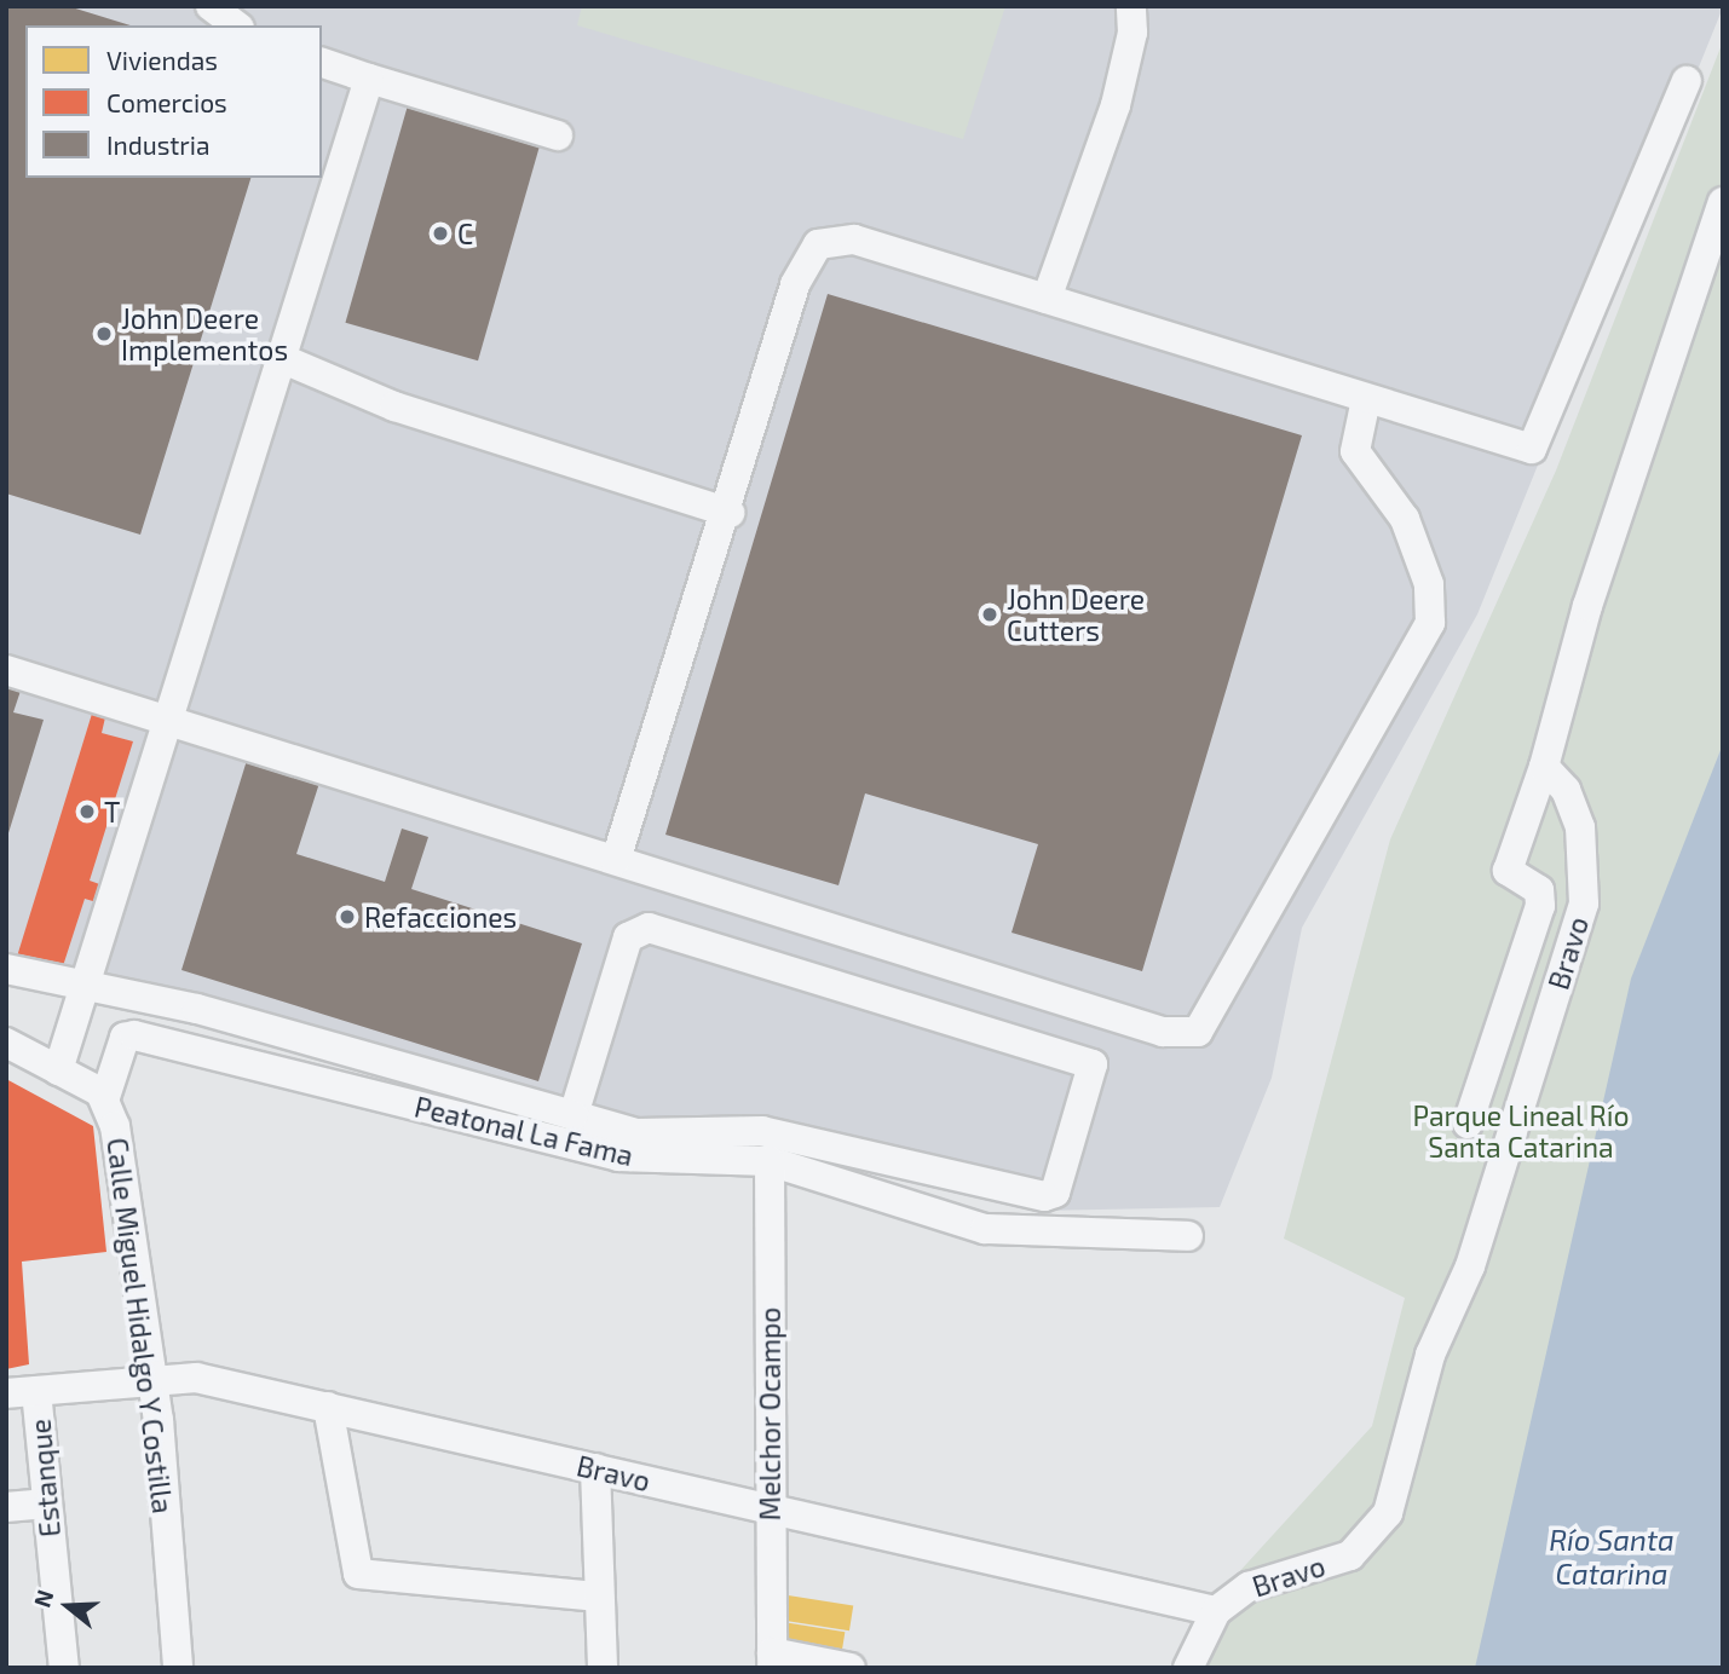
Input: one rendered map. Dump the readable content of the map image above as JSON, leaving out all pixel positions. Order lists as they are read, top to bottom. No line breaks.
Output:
{"streets":{"street":["Bravo","Peatonal La Fama","Calle Miguel Hidalgo Y Costilla","Melchor Ocampo","Estanque"]},"crossings":[["Bravo","Calle Miguel Hidalgo Y Costilla"],["Bravo","Melchor Ocampo"],["Bravo","Estanque"],["Peatonal La Fama","Calle Miguel Hidalgo Y Costilla"],["Peatonal La Fama","Melchor Ocampo"]],"water":["Río Santa Catarina"],"parks":["Parque Lineal Río Santa Catarina"],"places":["C","John Deere Implementos","John Deere Cutters","T","Refacciones"],"legend":["Viviendas","Comercios","Industria"],"north":"left"}
